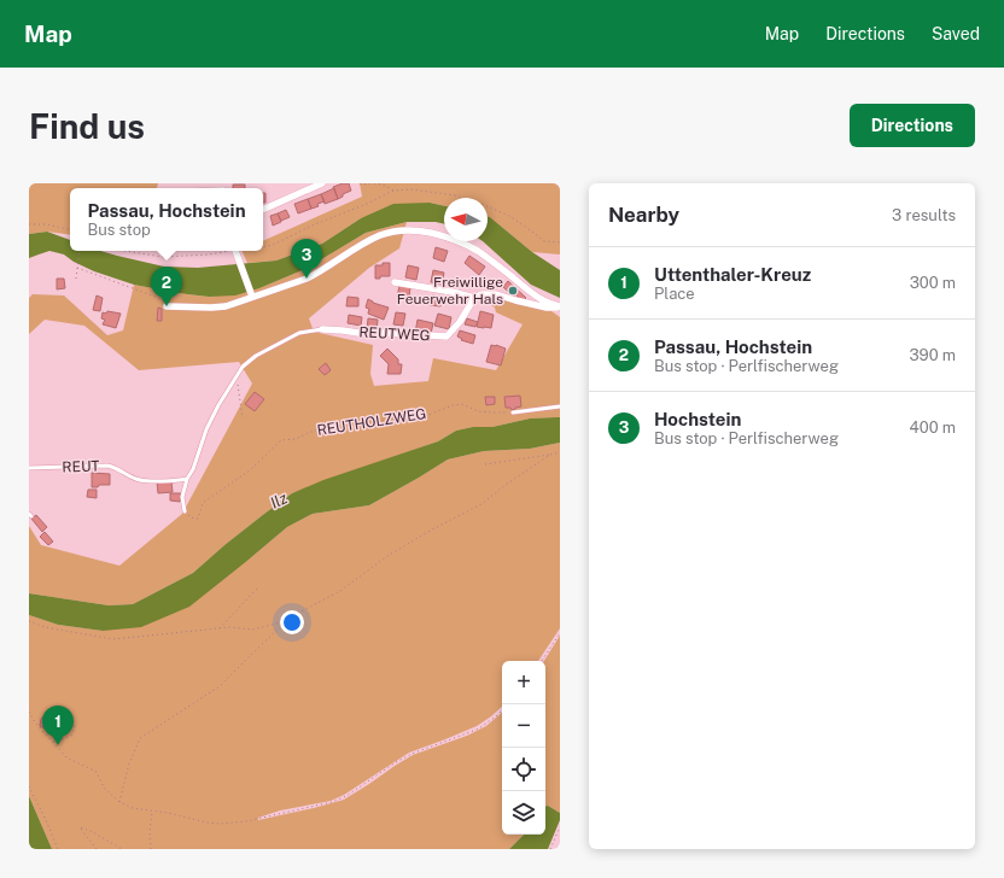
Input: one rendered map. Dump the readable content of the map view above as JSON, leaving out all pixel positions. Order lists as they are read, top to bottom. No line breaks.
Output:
{"streets":{"street":["REUTWEG"],"lane":["REUT"],"path":["REUTHOLZWEG"]},"water":["Ilz"],"places":["Freiwillige Feuerwehr Hals"],"north":"left","page":{"header":"Map","nav":["Map","Directions","Saved"],"buttons":"Directions","title":"Find us","heading":["Nearby","3 results"],"popup":["Passau, Hochstein","Bus stop"],"pins":["3","2","1"],"list":[{"mark":"1","name":"Uttenthaler-Kreuz","note":"Place","value":"300 m"},{"mark":"2","name":"Passau, Hochstein","note":"Bus stop · Perlfischerweg","value":"390 m"},{"mark":"3","name":"Hochstein","note":"Bus stop · Perlfischerweg","value":"400 m"}],"map_buttons":["+","−"]}}
